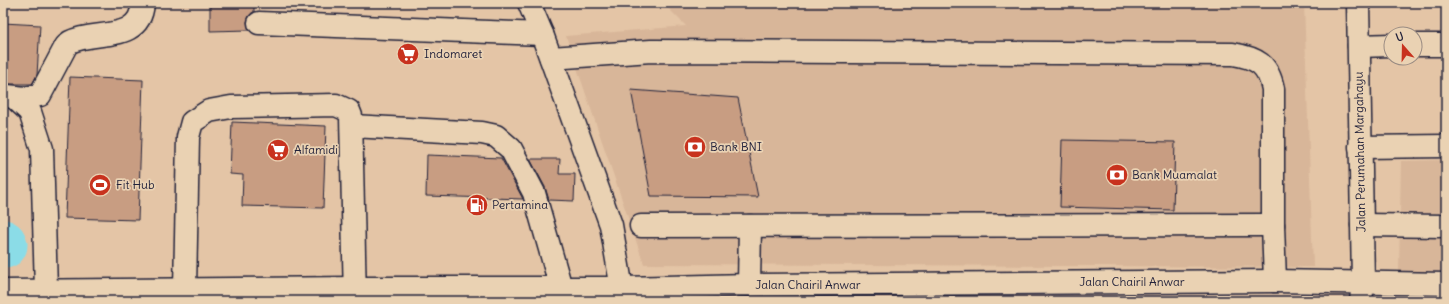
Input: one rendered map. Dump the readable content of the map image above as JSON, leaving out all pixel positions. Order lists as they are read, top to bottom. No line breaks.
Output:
{"streets":{"main road":["Jalan Perumahan Margahayu","Jalan Chairil Anwar"]},"crossings":[["Jalan Perumahan Margahayu","Jalan Chairil Anwar"]],"places":{"supermarket":["Indomaret","Alfamidi"],"bank":["Bank BNI","Bank Muamalat"],"sports":["Fit Hub"],"fuel station":["Pertamina"]},"north":"top"}
